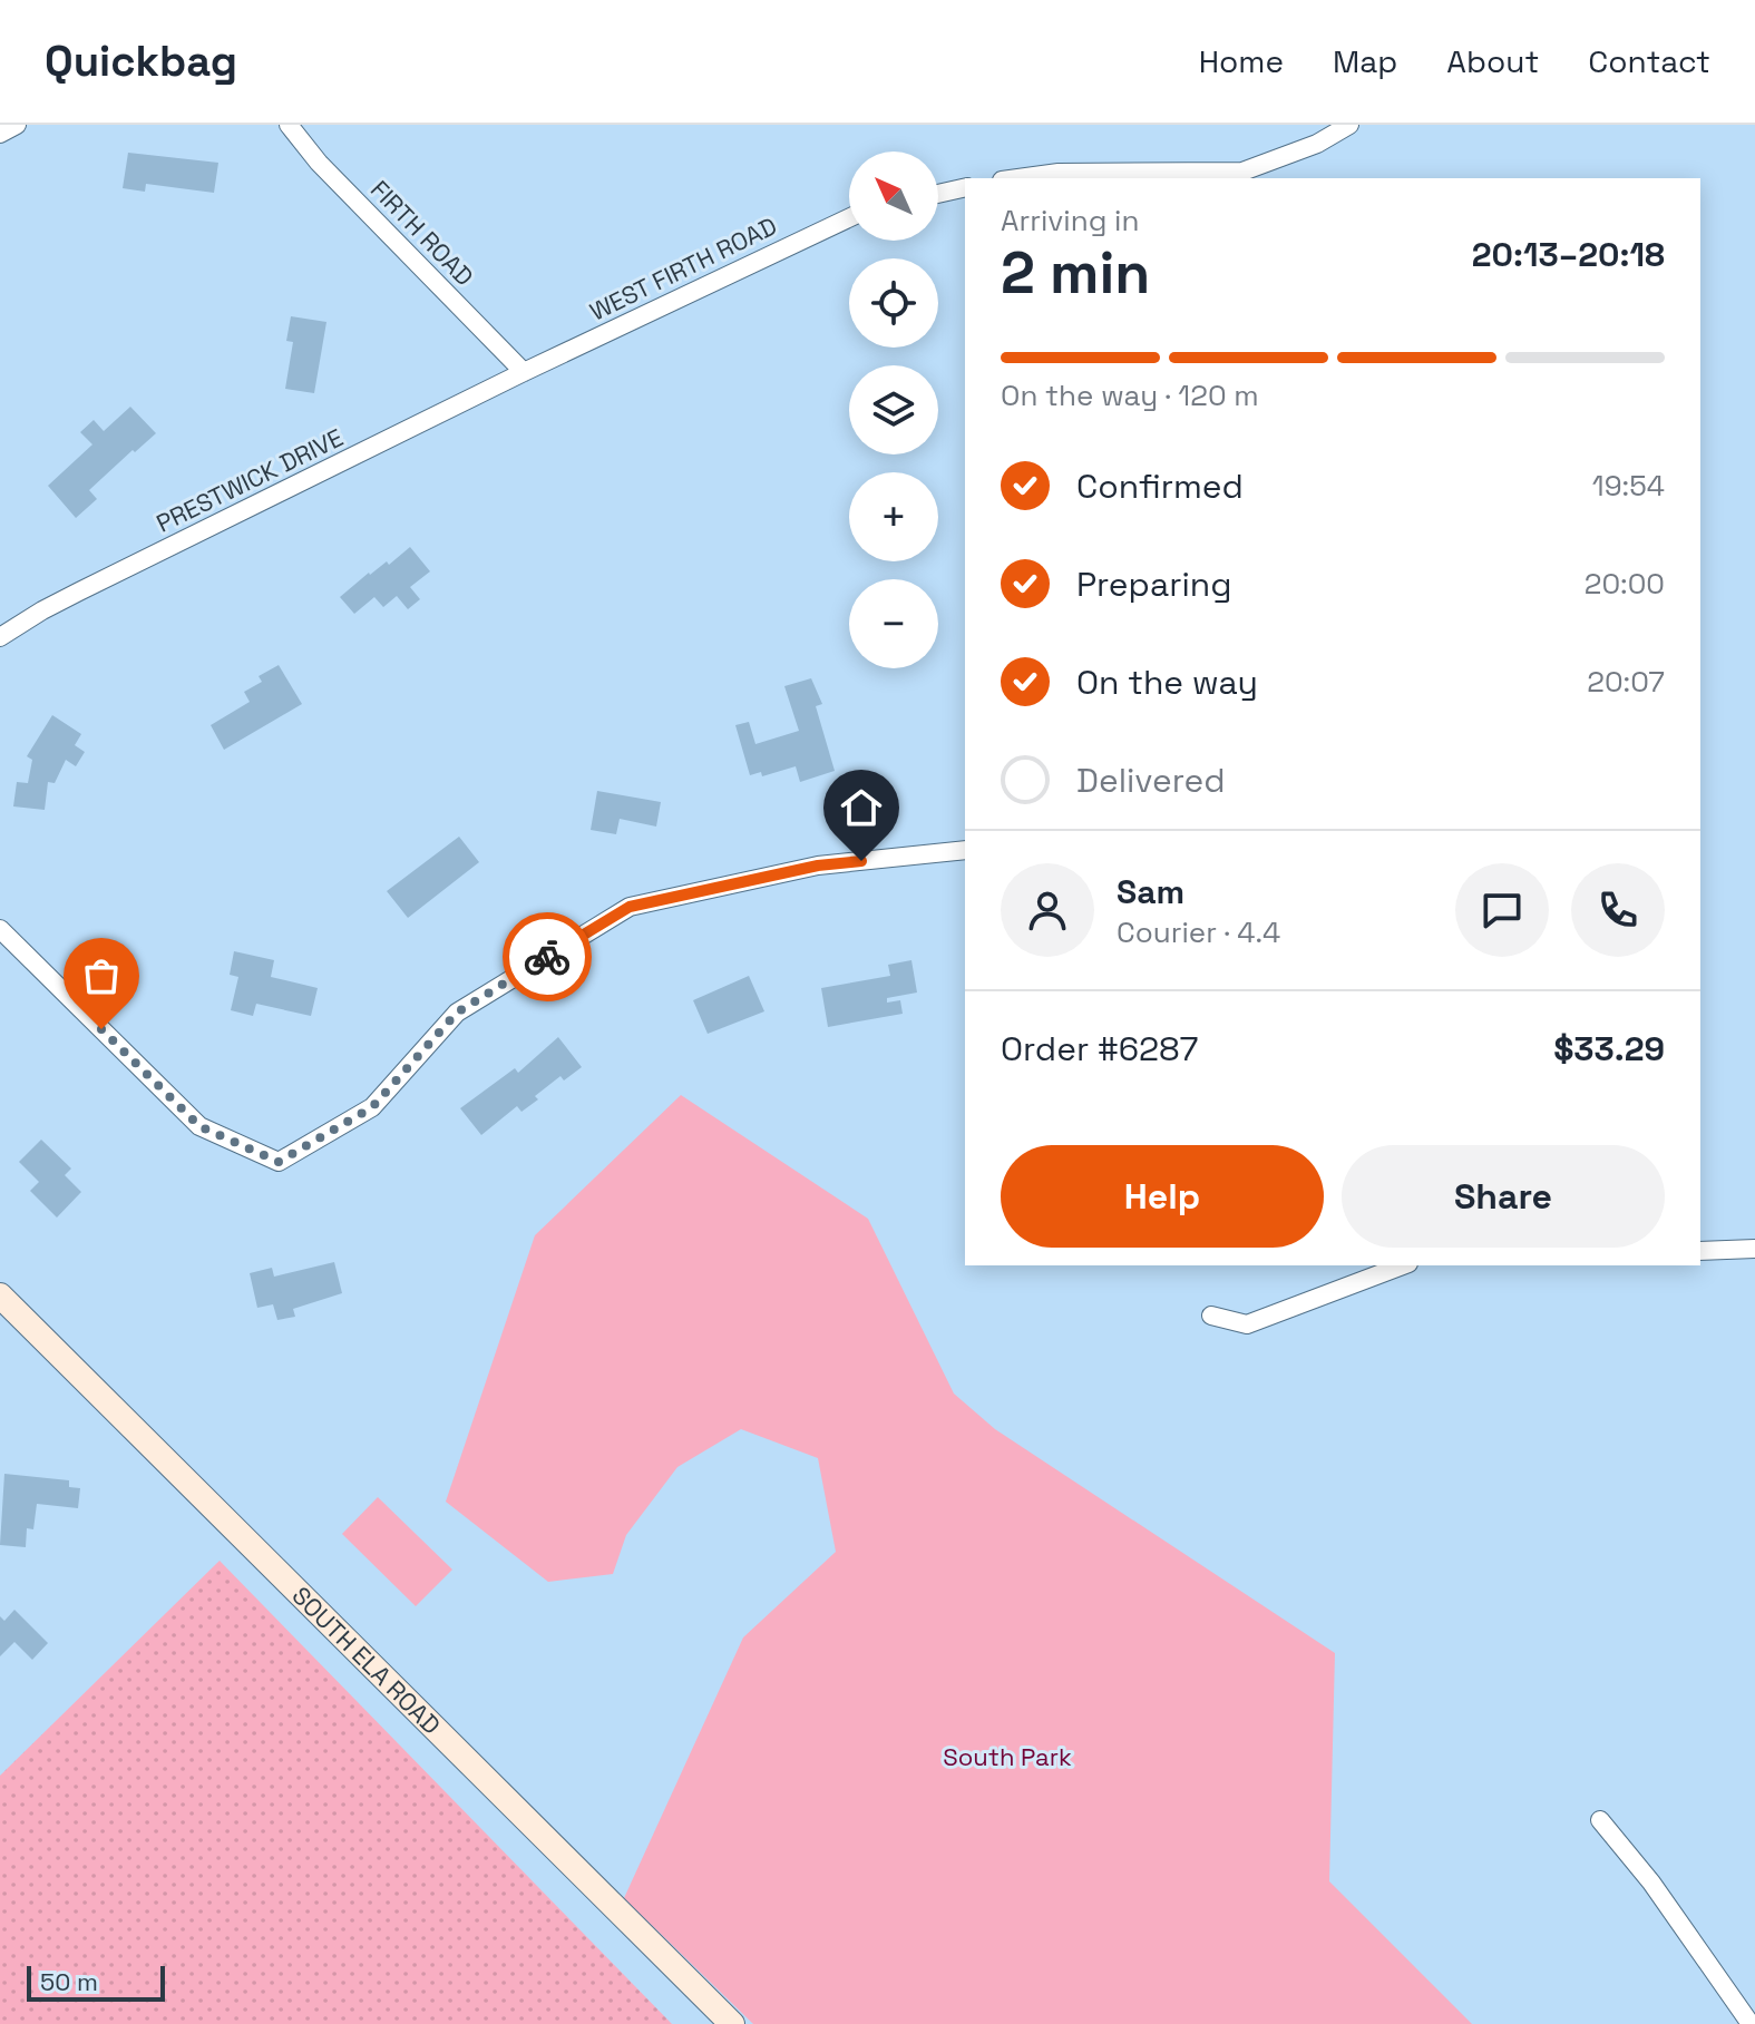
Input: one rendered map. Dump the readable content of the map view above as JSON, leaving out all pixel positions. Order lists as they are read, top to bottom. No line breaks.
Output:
{"streets":{"main road":["SOUTH ELA ROAD"],"street":["FIRTH ROAD","WEST FIRTH ROAD","PRESTWICK DRIVE"]},"crossings":[["FIRTH ROAD","WEST FIRTH ROAD"],["FIRTH ROAD","PRESTWICK DRIVE"],["WEST FIRTH ROAD","PRESTWICK DRIVE"]],"parks":["South Park"],"scale_bar":"50 m","north":"top left","page":{"header":"Quickbag","nav":["Home","Map","About","Contact"],"map_buttons":["+","−"],"heading":["2 min","Arriving in","20:13–20:18"],"panel":["Sam","Courier · 4.4","Order #6287","$33.29"],"bar":"On the way · 120 m","list":[["Confirmed","19:54"],["Preparing","20:00"],["On the way","20:07"],"Delivered"],"buttons":["Help","Share"],"scale":"50 m"}}
